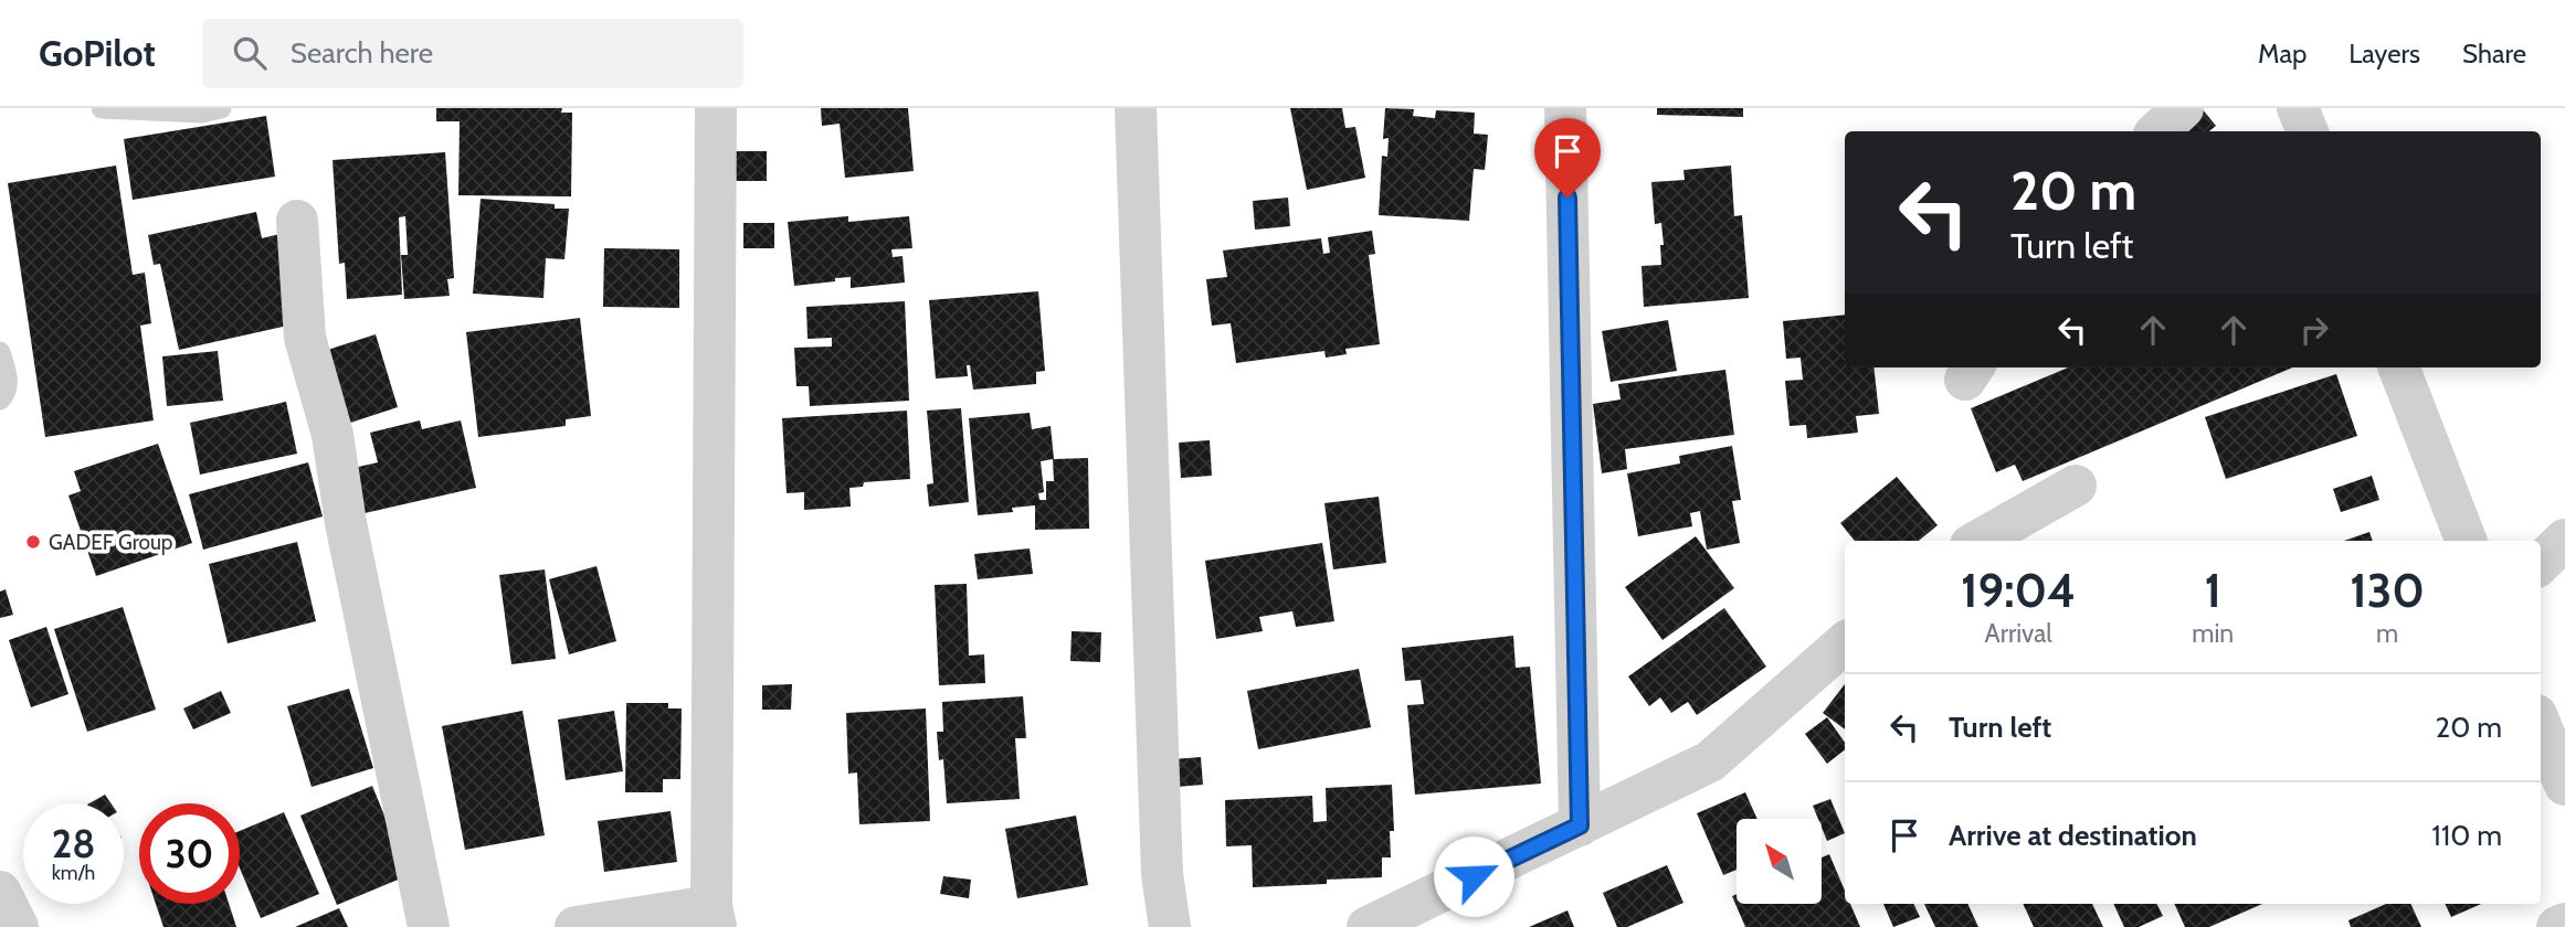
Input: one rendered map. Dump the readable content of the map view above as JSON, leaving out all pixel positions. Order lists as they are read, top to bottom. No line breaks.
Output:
{"places":["GADEF Group"],"north":"top left","page":{"header":"GoPilot","search":"Search here","nav":["Map","Layers","Share"],"turn":["20 m","Turn left"],"eta":["19:04","Arrival","1","min","130","m"],"list":[{"name":"Turn left","value":"20 m"},{"name":"Arrive at destination","value":"110 m"}],"speed":"28 km/h","limit":"30"}}
